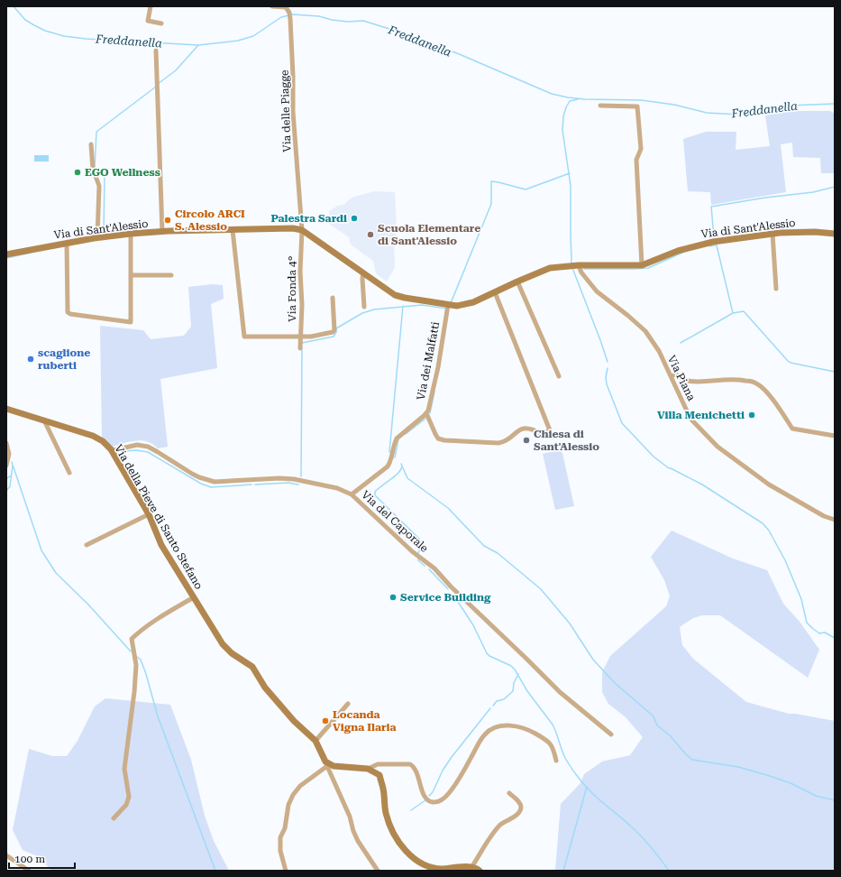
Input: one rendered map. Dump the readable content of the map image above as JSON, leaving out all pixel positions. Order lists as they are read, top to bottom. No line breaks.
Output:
{"streets":{"street":["Via delle Piagge","Via di Sant'Alessio","Via Fonda 4°","Via dei Malfatti","Via Piana","Via della Pieve di Santo Stefano","Via del Caporale"]},"crossings":[["Via delle Piagge","Via di Sant'Alessio"],["Via delle Piagge","Via Fonda 4°"],["Via di Sant'Alessio","Via Fonda 4°"],["Via di Sant'Alessio","Via dei Malfatti"],["Via di Sant'Alessio","Via Piana"],["Via dei Malfatti","Via del Caporale"],["Via della Pieve di Santo Stefano","Via del Caporale"]],"water":["Freddanella"],"places":["EGO Wellness","Palestra Sardi","Circolo ARCI S. Alessio","Scuola Elementare di Sant'Alessio","scaglione ruberti","Villa Menichetti","Chiesa di Sant'Alessio","Service Building","Locanda Vigna Ilaria"],"scale_bar":"100 m"}
